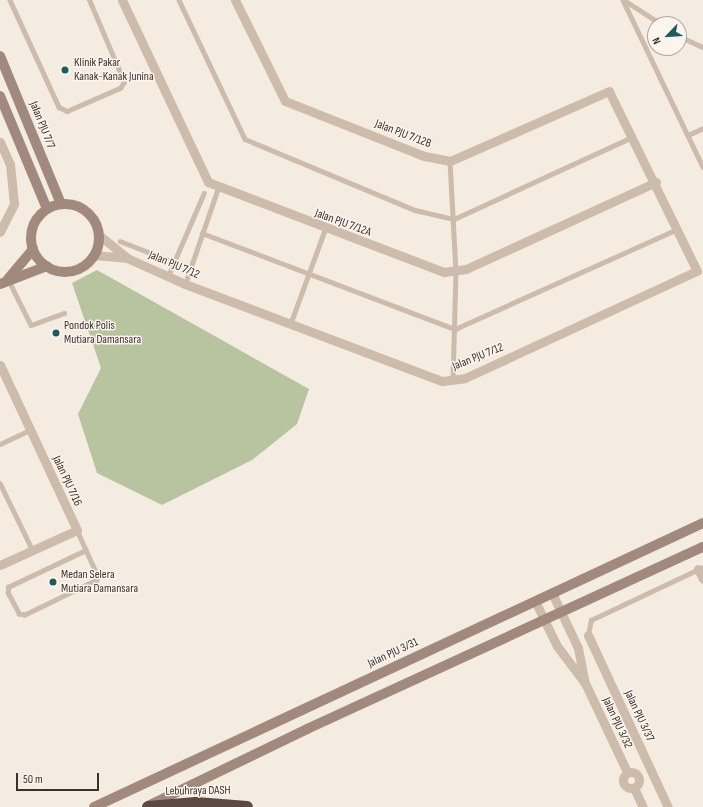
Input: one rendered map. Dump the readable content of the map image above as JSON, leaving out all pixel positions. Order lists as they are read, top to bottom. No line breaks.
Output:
{"streets":{"highway":["Lebuhraya DASH"],"street":["Jalan PJU 7/7","Jalan PJU 7/12B","Jalan PJU 7/12A","Jalan PJU 7/12","Jalan PJU 7/16","Jalan PJU 3/31","Jalan PJU 3/37","Jalan PJU 3/32"]},"crossings":[["Jalan PJU 7/7","Jalan PJU 7/12"],["Jalan PJU 3/31","Jalan PJU 3/32"]],"places":["Klinik Pakar Kanak-Kanak Junina","Pondok Polis Mutiara Damansara","Medan Selera Mutiara Damansara"],"scale_bar":"50 m","north":"bottom left"}
